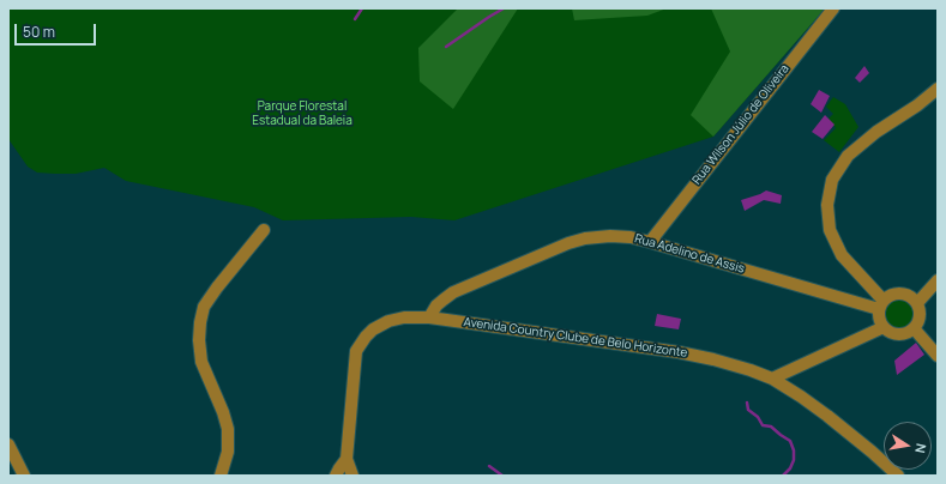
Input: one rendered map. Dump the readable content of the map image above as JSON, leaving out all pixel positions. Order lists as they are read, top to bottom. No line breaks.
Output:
{"streets":{"street":["Rua Wilson Júlio de Oliveira","Rua Adelino de Assis","Avenida Country Clube de Belo Horizonte"]},"crossings":[["Rua Wilson Júlio de Oliveira","Rua Adelino de Assis"],["Rua Adelino de Assis","Avenida Country Clube de Belo Horizonte"]],"parks":["Parque Florestal Estadual da Baleia"],"scale_bar":"50 m","north":"right"}
